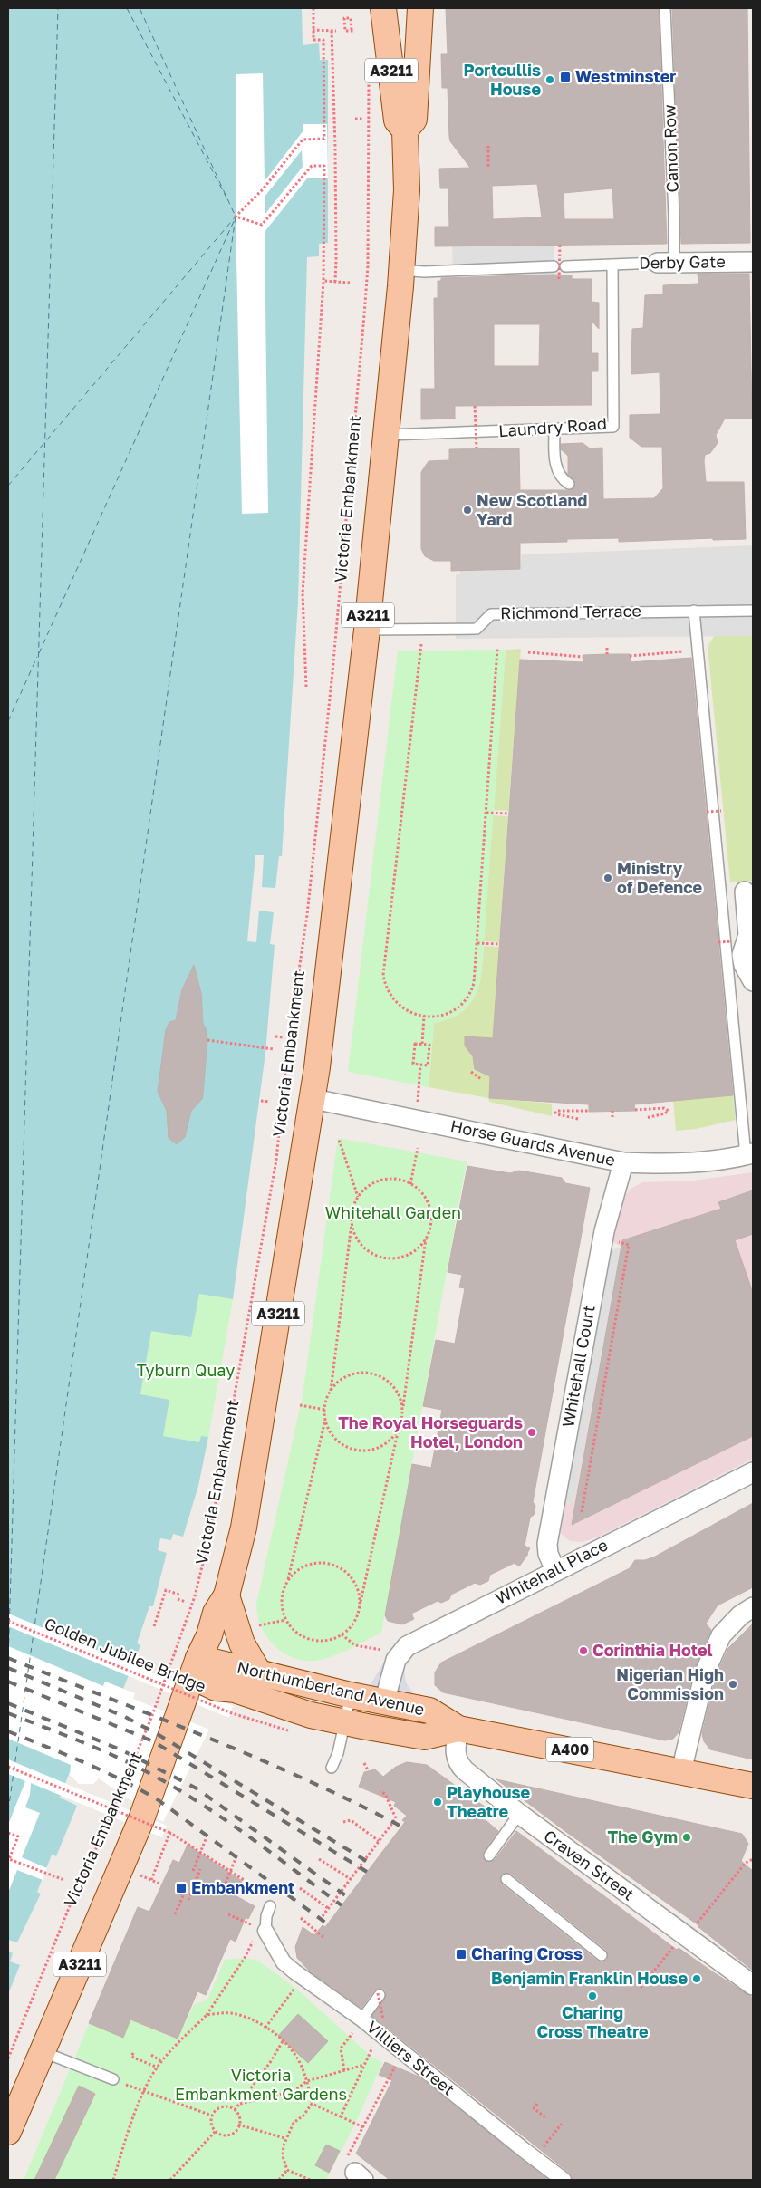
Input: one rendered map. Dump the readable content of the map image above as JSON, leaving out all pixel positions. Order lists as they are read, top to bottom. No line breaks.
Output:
{"streets":{"main road":["A3211","Victoria Embankment","Northumberland Avenue","A400"],"street":["Derby Gate","Horse Guards Avenue","Whitehall Court","Whitehall Place","Craven Street","Villiers Street"],"lane":["Canon Row","Laundry Road","Richmond Terrace"],"path":["Golden Jubilee Bridge"]},"crossings":[["Canon Row","Derby Gate"],["Derby Gate","Laundry Road"],["Laundry Road","Victoria Embankment"],["Victoria Embankment","Richmond Terrace"],["Victoria Embankment","Horse Guards Avenue"],["Victoria Embankment","Northumberland Avenue"],["Horse Guards Avenue","Whitehall Court"],["Whitehall Court","Whitehall Place"],["Whitehall Place","Northumberland Avenue"],["Northumberland Avenue","Craven Street"]],"parks":["Whitehall Garden","Tyburn Quay","Victoria Embankment Gardens"],"places":{"transit":["Westminster","Embankment","Charing Cross"],"other":["Portcullis House","New Scotland Yard","Ministry of Defence","The Royal Horseguards Hotel, London","Corinthia Hotel","Nigerian High Commission","Playhouse Theatre","The Gym","Benjamin Franklin House","Charing Cross Theatre"]}}
